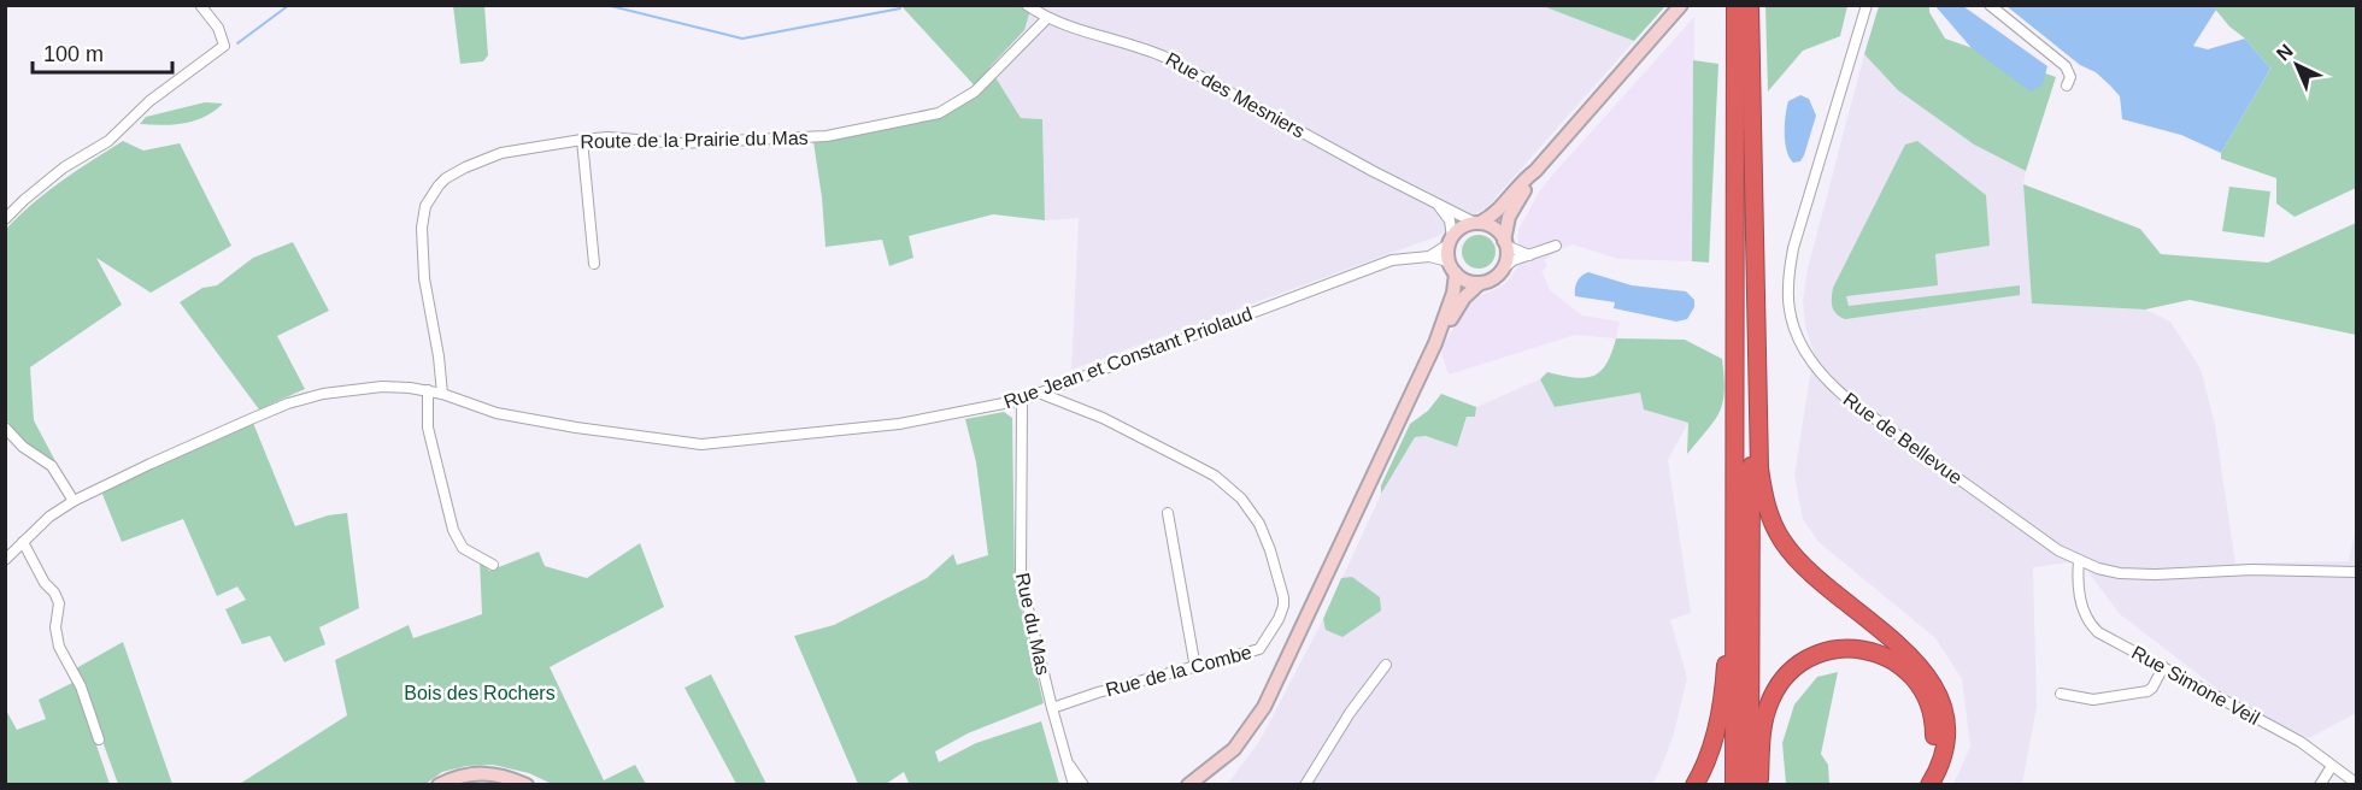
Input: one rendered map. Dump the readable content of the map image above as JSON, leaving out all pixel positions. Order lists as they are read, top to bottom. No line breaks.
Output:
{"streets":{"street":["Rue des Mesniers","Route de la Prairie du Mas","Rue Jean et Constant Priolaud","Rue de Bellevue","Rue du Mas","Rue de la Combe","Rue Simone Veil"]},"crossings":[["Rue des Mesniers","Route de la Prairie du Mas"],["Rue des Mesniers","Rue Jean et Constant Priolaud"],["Route de la Prairie du Mas","Rue Jean et Constant Priolaud"],["Rue Jean et Constant Priolaud","Rue du Mas"],["Rue Jean et Constant Priolaud","Rue de la Combe"],["Rue de Bellevue","Rue Simone Veil"],["Rue du Mas","Rue de la Combe"]],"parks":["Bois des Rochers"],"scale_bar":"100 m","north":"top left"}
